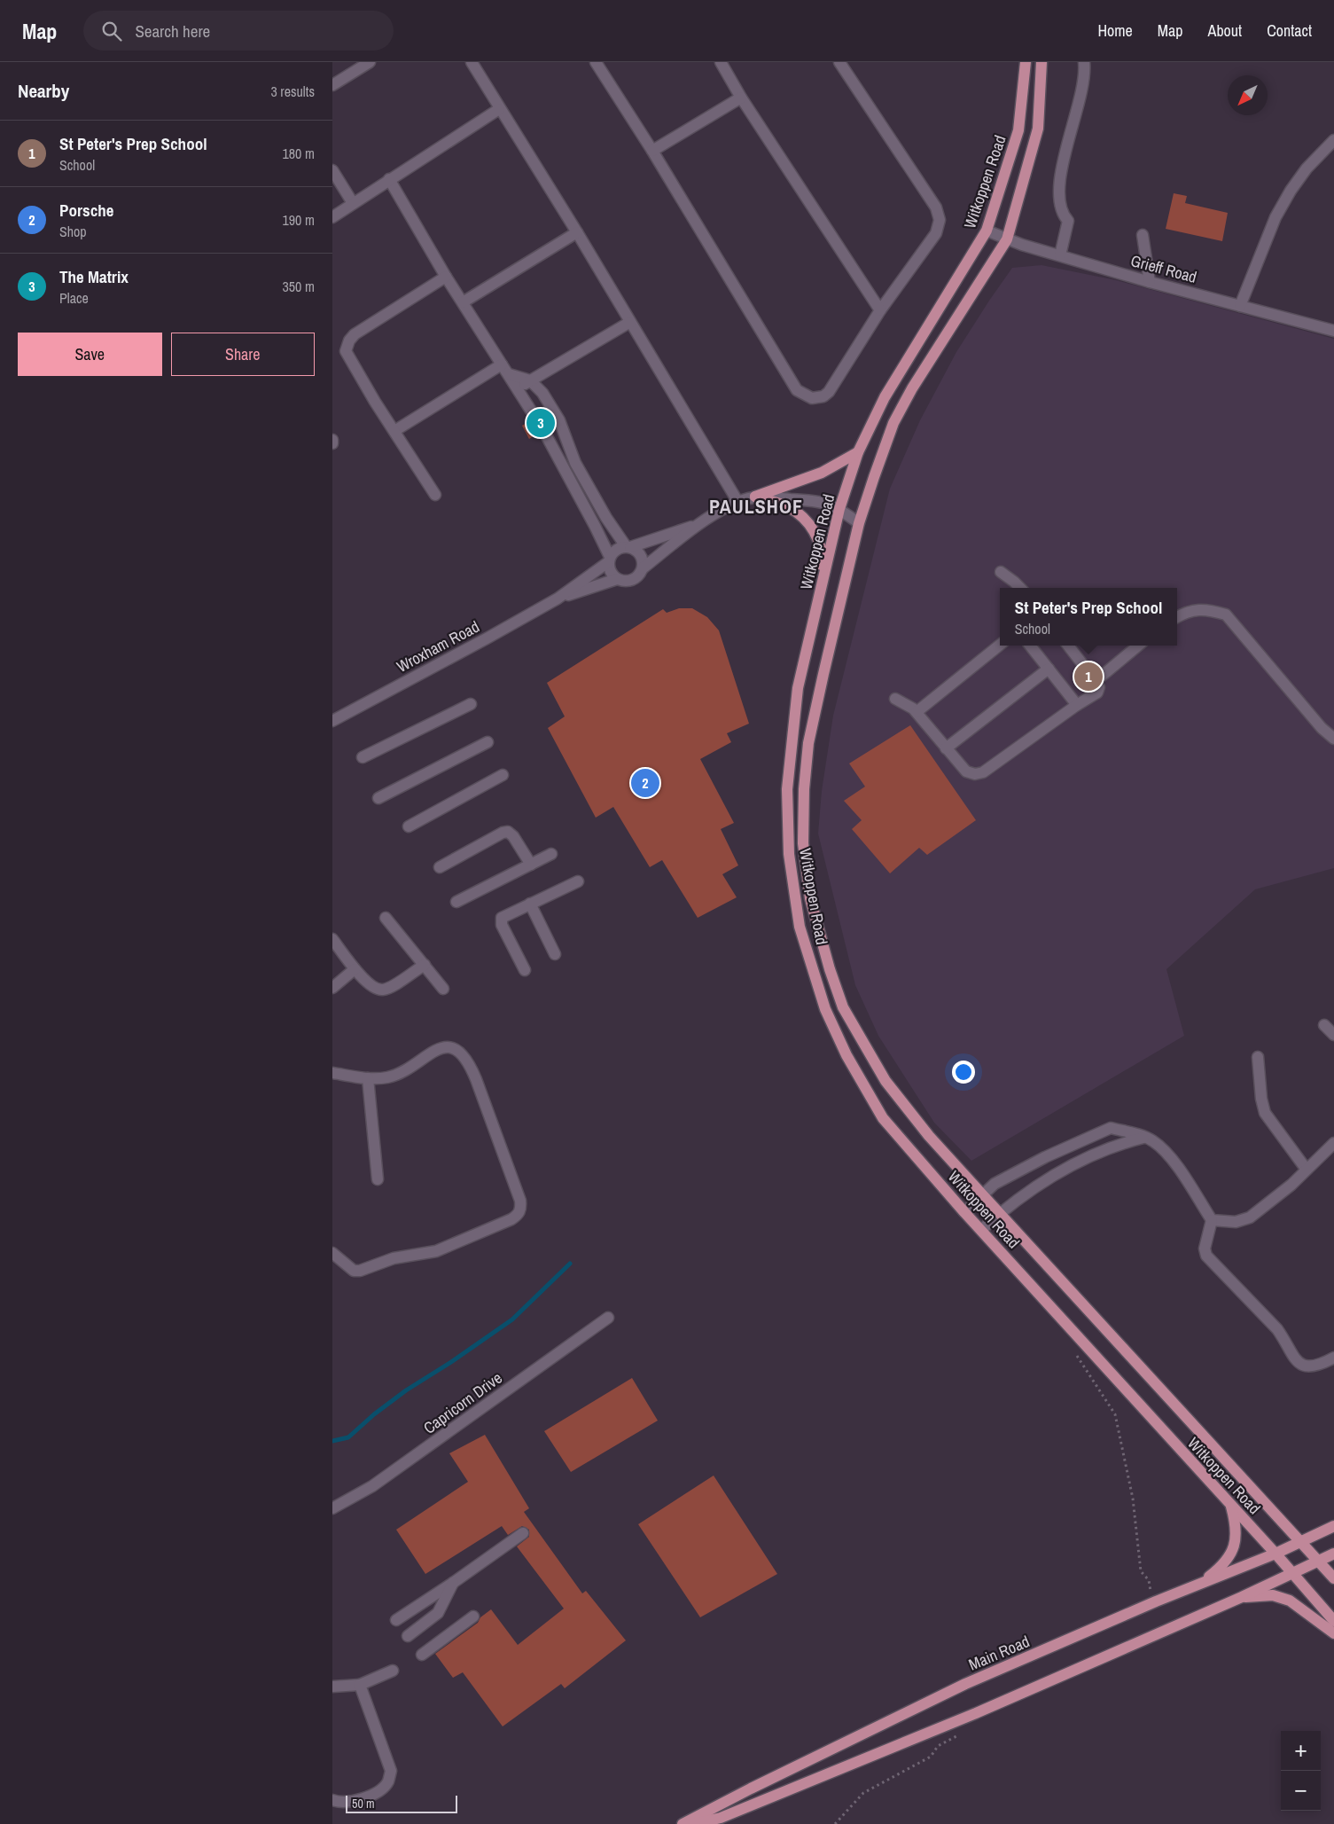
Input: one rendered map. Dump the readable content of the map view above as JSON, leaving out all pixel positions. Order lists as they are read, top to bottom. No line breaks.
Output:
{"streets":{"main road":["Witkoppen Road","Main Road"],"street":["Grieff Road","Wroxham Road","Capricorn Drive"]},"crossings":[["Witkoppen Road","Grieff Road"],["Witkoppen Road","Main Road"]],"districts":["PAULSHOF"],"scale_bar":"50 m","north":"bottom left","page":{"header":"Map","search":"Search here","nav":["Home","Map","About","Contact"],"heading":["Nearby","3 results"],"list":[{"mark":"1","name":"St Peter's Prep School","note":"School","value":"180 m"},{"mark":"2","name":"Porsche","note":"Shop","value":"190 m"},{"mark":"3","name":"The Matrix","note":"Place","value":"350 m"}],"buttons":["Save","Share"],"pins":["3","1","2"],"popup":["St Peter's Prep School","School"],"map_buttons":["+","−"],"scale":"50 m"}}
